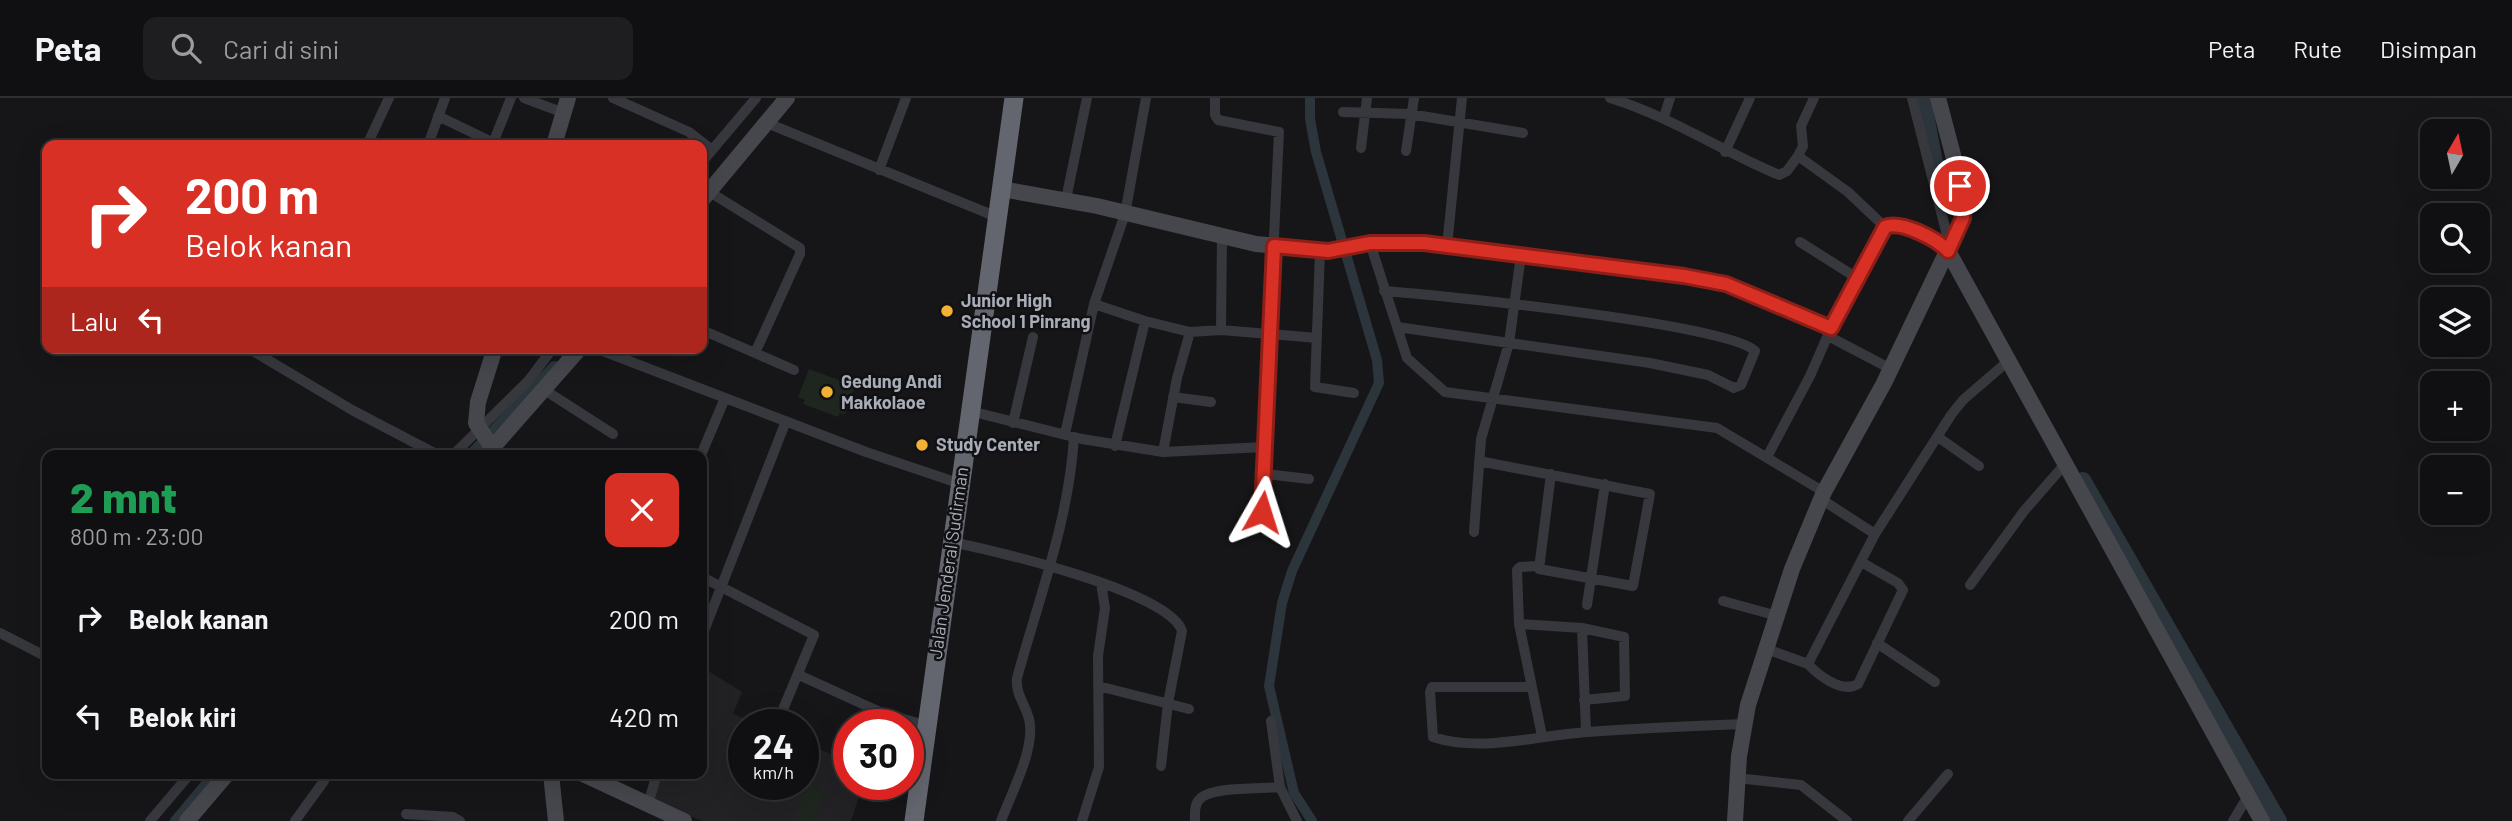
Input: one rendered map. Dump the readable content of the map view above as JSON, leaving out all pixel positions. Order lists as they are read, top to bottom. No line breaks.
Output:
{"streets":{"highway":["Jalan Jenderal Sudirman"]},"places":["Junior High School 1 Pinrang","Gedung Andi Makkolaoe","Study Center"],"north":"top","page":{"header":"Peta","search":"Cari di sini","nav":["Peta","Rute","Disimpan"],"map_buttons":["+","−"],"turn":["200 m","Belok kanan"],"then":"Lalu","heading":["2 mnt","800 m · 23:00"],"list":[{"name":"Belok kanan","value":"200 m"},{"name":"Belok kiri","value":"420 m"}],"speed":"24 km/h","limit":"30"}}
